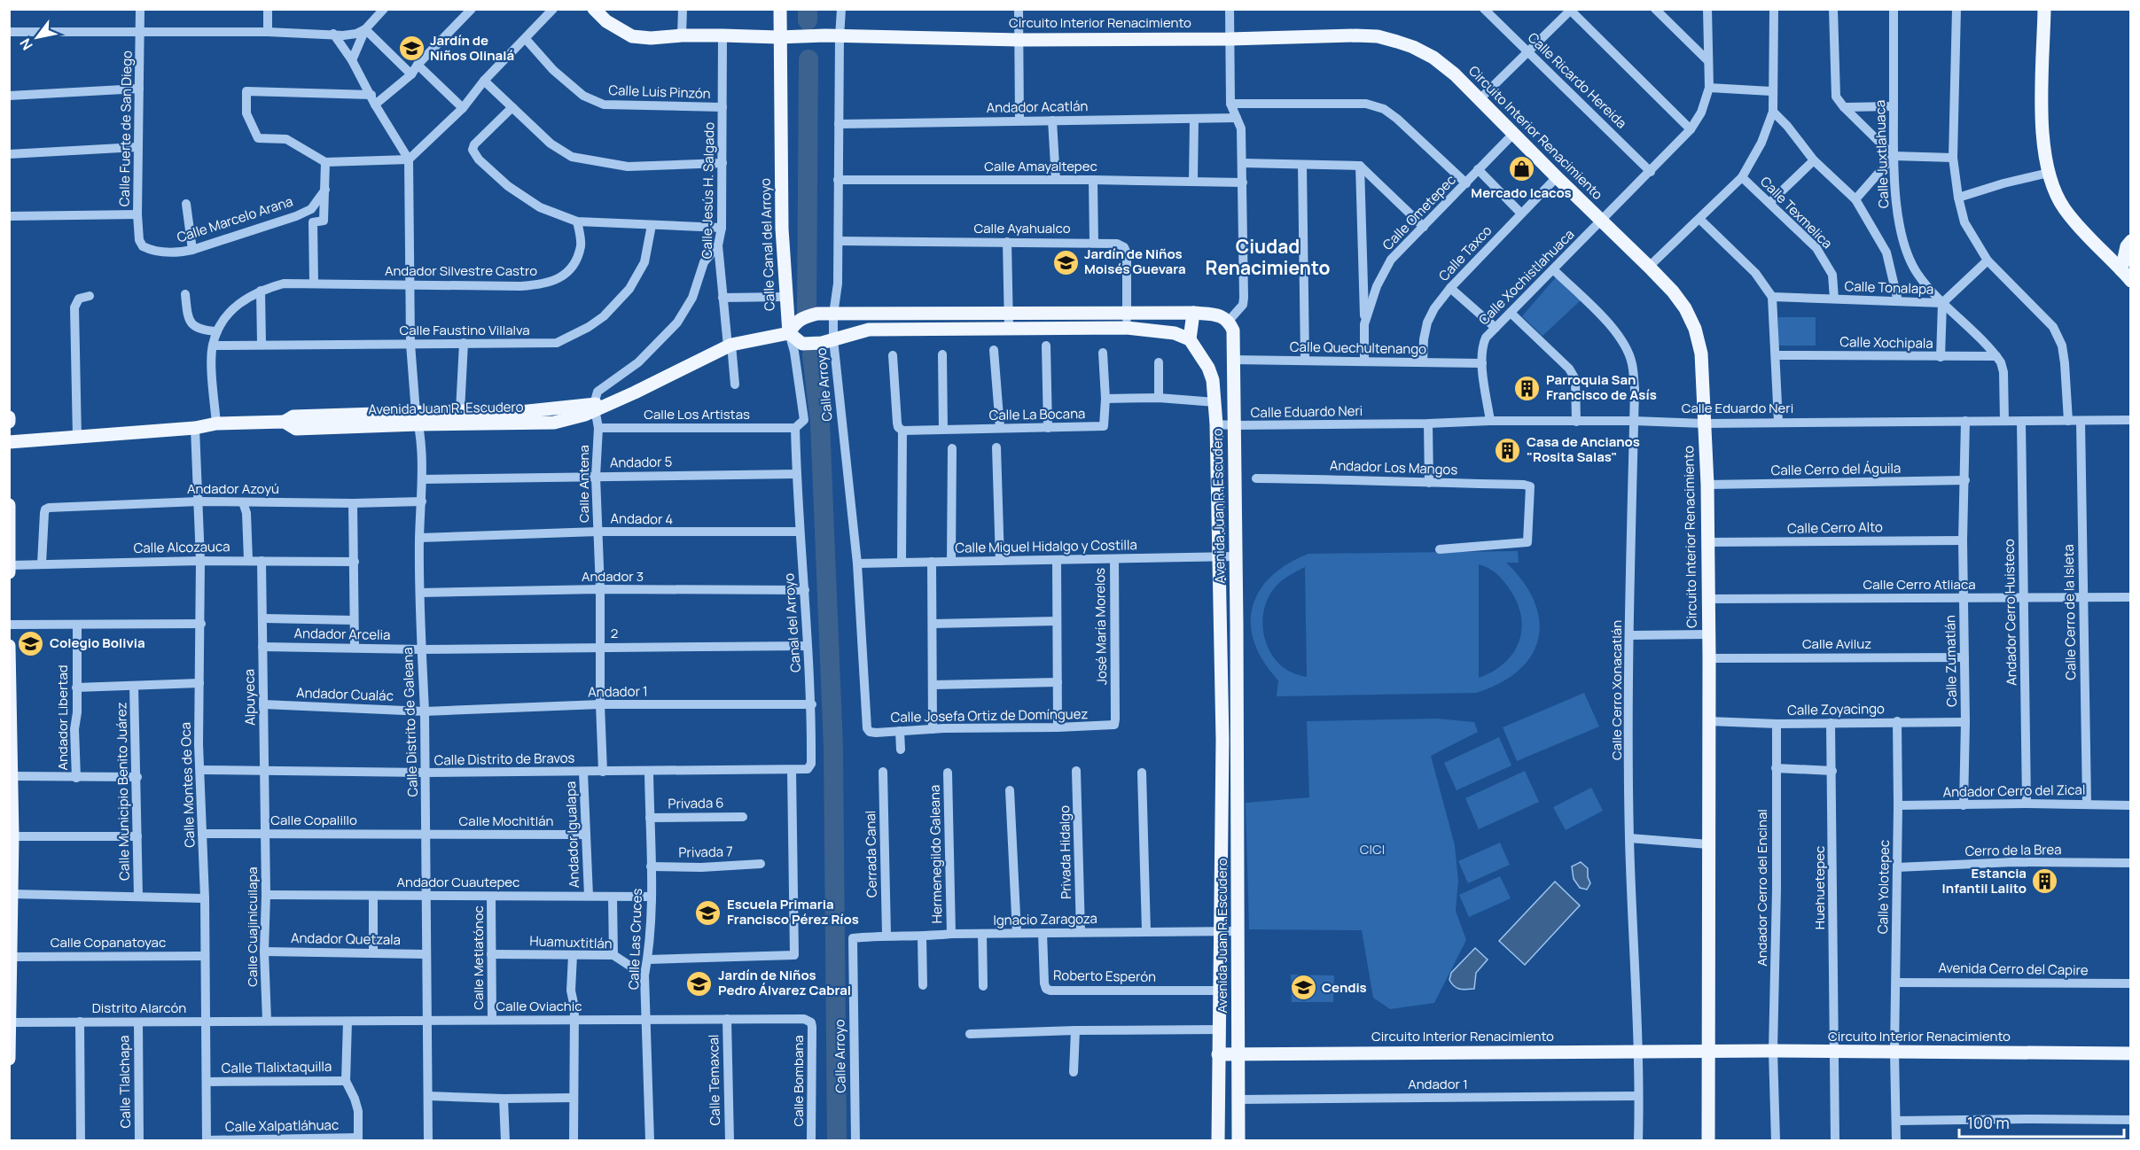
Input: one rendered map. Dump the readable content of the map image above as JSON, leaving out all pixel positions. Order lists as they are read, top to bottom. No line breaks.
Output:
{"streets":{"main road":["Circuito Interior Renacimiento","Calle Canal del Arroyo","Avenida Juan R. Escudero"],"street":["Calle Ricardo Hereida","Calle Luis Pinzón","Andador Acatlán","Calle Fuerte de San Diego","Calle Juxtlahuaca","Calle Amayaltepec","Calle Jesús H. Salgado","Calle Ometepec","Calle Texmelica","Calle Marcelo Arana","Calle Ayahualco","Calle Taxco","Andador Silvestre Castro","Calle Xochistlahuaca","Calle Tonalapa","Calle Faustino Villalva","Calle Xochipala","Calle Quechultenango","Calle Arroyo","Calle Eduardo Neri","Calle Los Artistas","Calle La Bocana","Andador 5","Andador Los Mangos","Calle Cerro del Águila","Calle Antena","Andador Azoyú","Andador 4","Calle Cerro Alto","Calle Miguel Hidalgo y Costilla","Calle Alcozauca","Andador 3","Calle Cerro Atliaca","Andador Cerro Huisteco","Calle Cerro de la Isleta","Canal del Arroyo","José María Morelos","2","Andador Arcelia","Calle Aviluz","Calle Zumatlán","Calle Cerro Xonacatlán","Andador 1","Andador Cualác","Alpuyeca","Calle Zoyacingo","Calle Josefa Ortiz de Domínguez","Andador Libertad","Calle Distrito de Galeana","Calle Distrito de Bravos","Calle Montes de Oca","Calle Municipio Benito Juárez","Andador Cerro del Zical","Privada 6","Calle Copalillo","Calle Mochitlán","Andador Igualapa","Cerro de la Brea","Privada 7","Privada Hidalgo","Cerrada Canal","Hermenegildo Galeana","Andador Cuautepec","Calle Yolotepec","Andador Cerro del Encinal","Huehuetepec","Ignacio Zaragoza","Calle Cuajinicuilapa","Andador Quetzala","Calle Las Cruces","Calle Copanatoyac","Huamuxtitlán","Calle Metlatónoc","Avenida Cerro del Capire","Roberto Esperón","Calle Oviachic","Distrito Alarcón","Calle Tlalixtaquilla","Calle Temaxcal","Calle Bombana","Calle Tlalchapa","Calle Xalpatláhuac"]},"crossings":[["Circuito Interior Renacimiento","Calle Jesús H. Salgado"],["Circuito Interior Renacimiento","Calle Ometepec"],["Circuito Interior Renacimiento","Calle Canal del Arroyo"],["Circuito Interior Renacimiento","Calle Taxco"],["Circuito Interior Renacimiento","Calle Xochistlahuaca"],["Circuito Interior Renacimiento","Calle Arroyo"],["Circuito Interior Renacimiento","Avenida Juan R. Escudero"],["Circuito Interior Renacimiento","Calle Eduardo Neri"],["Circuito Interior Renacimiento","Calle Cerro del Águila"],["Circuito Interior Renacimiento","Calle Cerro Alto"],["Circuito Interior Renacimiento","Calle Cerro Atliaca"],["Circuito Interior Renacimiento","Calle Aviluz"],["Circuito Interior Renacimiento","Calle Cerro Xonacatlán"],["Circuito Interior Renacimiento","Calle Zoyacingo"],["Circuito Interior Renacimiento","Calle Yolotepec"],["Circuito Interior Renacimiento","Andador Cerro del Encinal"],["Circuito Interior Renacimiento","Huehuetepec"],["Calle Ricardo Hereida","Calle Xochistlahuaca"],["Calle Luis Pinzón","Calle Jesús H. Salgado"],["Andador Acatlán","Calle Arroyo"],["Calle Fuerte de San Diego","Calle Marcelo Arana"],["Calle Juxtlahuaca","Calle Tonalapa"],["Calle Juxtlahuaca","Calle Xochipala"],["Calle Juxtlahuaca","Calle Eduardo Neri"],["Calle Amayaltepec","Calle Arroyo"],["Calle Jesús H. Salgado","Avenida Juan R. Escudero"],["Calle Ometepec","Calle Quechultenango"],["Calle Texmelica","Calle Tonalapa"],["Calle Ayahualco","Calle Arroyo"],["Calle Canal del Arroyo","Avenida Juan R. Escudero"],["Calle Canal del Arroyo","Calle Los Artistas"],["Calle Canal del Arroyo","Andador 5"],["Calle Canal del Arroyo","Canal del Arroyo"],["Calle Taxco","Calle Quechultenango"],["Andador Silvestre Castro","Calle Faustino Villalva"],["Andador Silvestre Castro","Avenida Juan R. Escudero"],["Andador Silvestre Castro","Calle Distrito de Galeana"],["Calle Xochistlahuaca","Calle Quechultenango"],["Calle Xochistlahuaca","Calle Eduardo Neri"],["Calle Xochistlahuaca","Calle Cerro Xonacatlán"],["Calle Faustino Villalva","Calle Distrito de Galeana"],["Calle Quechultenango","Avenida Juan R. Escudero"],["Calle Arroyo","Calle Miguel Hidalgo y Costilla"],["Calle Arroyo","Calle Josefa Ortiz de Domínguez"],["Calle Arroyo","Ignacio Zaragoza"],["Avenida Juan R. Escudero","Calle Eduardo Neri"],["Avenida Juan R. Escudero","Calle Antena"],["Avenida Juan R. Escudero","Calle Miguel Hidalgo y Costilla"],["Avenida Juan R. Escudero","Andador 1"],["Avenida Juan R. Escudero","Calle Distrito de Galeana"],["Avenida Juan R. Escudero","Calle Montes de Oca"],["Avenida Juan R. Escudero","Ignacio Zaragoza"],["Avenida Juan R. Escudero","Roberto Esperón"],["Calle Eduardo Neri","Andador Cerro Huisteco"],["Calle Eduardo Neri","Calle Cerro de la Isleta"],["Calle Eduardo Neri","Calle Zumatlán"],["Calle Eduardo Neri","Calle Cerro Xonacatlán"],["Calle Los Artistas","Calle Antena"],["Andador 5","Calle Antena"],["Andador 5","Canal del Arroyo"],["Andador 5","Calle Distrito de Galeana"],["Calle Cerro del Águila","Calle Zumatlán"],["Calle Antena","Andador 4"],["Calle Antena","Andador 3"],["Calle Antena","2"],["Calle Antena","Andador 1"],["Calle Antena","Calle Distrito de Bravos"],["Andador Azoyú","Calle Alcozauca"],["Andador Azoyú","Calle Distrito de Galeana"],["Andador Azoyú","Calle Montes de Oca"],["Andador 4","Canal del Arroyo"],["Andador 4","Calle Distrito de Galeana"],["Calle Cerro Alto","Calle Zumatlán"],["Calle Miguel Hidalgo y Costilla","José María Morelos"],["Calle Alcozauca","Alpuyeca"],["Calle Alcozauca","Calle Montes de Oca"],["Andador 3","Canal del Arroyo"],["Andador 3","Calle Distrito de Galeana"],["Calle Cerro Atliaca","Andador Cerro Huisteco"],["Calle Cerro Atliaca","Calle Cerro de la Isleta"],["Calle Cerro Atliaca","Calle Zumatlán"],["Andador Cerro Huisteco","Andador Cerro del Zical"],["Calle Cerro de la Isleta","Andador Cerro del Zical"],["Canal del Arroyo","2"],["Canal del Arroyo","Andador 1"],["Canal del Arroyo","Calle Distrito de Bravos"],["José María Morelos","Calle Josefa Ortiz de Domínguez"],["2","Andador Arcelia"],["2","Calle Distrito de Galeana"],["Andador Arcelia","Alpuyeca"],["Andador Arcelia","Calle Distrito de Galeana"],["Calle Aviluz","Calle Zumatlán"],["Calle Zumatlán","Calle Zoyacingo"],["Calle Zumatlán","Andador Cerro del Zical"],["Calle Cerro Xonacatlán","Andador 1"],["Andador 1","Andador Cualác"],["Andador 1","Calle Distrito de Galeana"],["Andador Cualác","Alpuyeca"],["Andador Cualác","Calle Distrito de Galeana"],["Alpuyeca","Calle Distrito de Bravos"],["Alpuyeca","Calle Copalillo"],["Alpuyeca","Calle Cuajinicuilapa"],["Calle Zoyacingo","Calle Yolotepec"],["Calle Zoyacingo","Andador Cerro del Encinal"],["Calle Zoyacingo","Huehuetepec"],["Calle Distrito de Galeana","Calle Distrito de Bravos"],["Calle Distrito de Galeana","Calle Copalillo"],["Calle Distrito de Galeana","Calle Mochitlán"],["Calle Distrito de Galeana","Andador Cuautepec"],["Calle Distrito de Galeana","Andador Quetzala"],["Calle Distrito de Galeana","Calle Oviachic"],["Calle Distrito de Bravos","Calle Montes de Oca"],["Calle Distrito de Bravos","Andador Igualapa"],["Calle Distrito de Bravos","Calle Las Cruces"],["Calle Montes de Oca","Calle Copalillo"],["Calle Montes de Oca","Calle Copanatoyac"],["Calle Montes de Oca","Distrito Alarcón"],["Calle Montes de Oca","Calle Tlalixtaquilla"],["Calle Montes de Oca","Calle Xalpatláhuac"],["Andador Cerro del Zical","Calle Yolotepec"],["Privada 6","Calle Las Cruces"],["Calle Copalillo","Calle Mochitlán"],["Calle Copalillo","Calle Cuajinicuilapa"],["Calle Mochitlán","Andador Igualapa"],["Andador Igualapa","Andador Cuautepec"],["Cerro de la Brea","Calle Yolotepec"],["Privada 7","Calle Las Cruces"],["Privada Hidalgo","Ignacio Zaragoza"],["Cerrada Canal","Ignacio Zaragoza"],["Hermenegildo Galeana","Ignacio Zaragoza"],["Andador Cuautepec","Calle Cuajinicuilapa"],["Andador Cuautepec","Calle Las Cruces"],["Andador Cuautepec","Calle Metlatónoc"],["Calle Yolotepec","Avenida Cerro del Capire"],["Ignacio Zaragoza","Roberto Esperón"],["Calle Cuajinicuilapa","Andador Quetzala"],["Calle Cuajinicuilapa","Calle Oviachic"],["Calle Cuajinicuilapa","Distrito Alarcón"],["Calle Las Cruces","Huamuxtitlán"],["Calle Las Cruces","Calle Oviachic"],["Huamuxtitlán","Calle Metlatónoc"],["Calle Metlatónoc","Calle Oviachic"],["Calle Oviachic","Distrito Alarcón"],["Calle Oviachic","Calle Temaxcal"],["Calle Oviachic","Calle Bombana"],["Distrito Alarcón","Calle Tlalchapa"]],"districts":["Ciudad Renacimiento"],"parks":["CICI"],"places":{"school or university":["Jardín de Niños Olinalá","Jardín de Niños Moisés Guevara","Colegio Bolivia","Escuela Primaria Francisco Pérez Ríos","Jardín de Niños Pedro Álvarez Cabral","Cendis"],"shop":["Mercado Icacos"],"building":["Parroquia San Francisco de Asís","Casa de Ancianos \"Rosita Salas\"","Estancia Infantil Lalito"]},"scale_bar":"100 m","north":"bottom left"}
